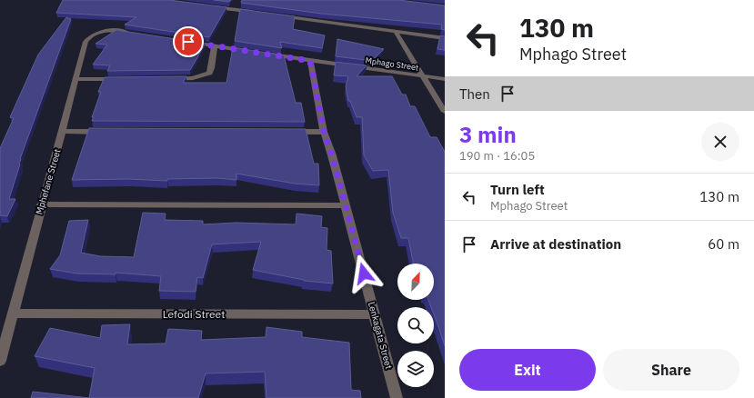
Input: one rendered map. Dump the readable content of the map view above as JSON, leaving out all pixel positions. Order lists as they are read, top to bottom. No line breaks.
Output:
{"streets":{"street":["Mphago Street","Mphefane Street","Lefodi Street","Lenkagata Street"]},"crossings":[["Mphago Street","Lenkagata Street"],["Mphefane Street","Lefodi Street"],["Lefodi Street","Lenkagata Street"]],"north":"top right","page":{"turn":["130 m","Mphago Street"],"then":"Then","heading":["3 min","190 m · 16:05"],"list":[{"name":"Turn left","note":"Mphago Street","value":"130 m"},{"name":"Arrive at destination","value":"60 m"}],"buttons":["Exit","Share"]}}
